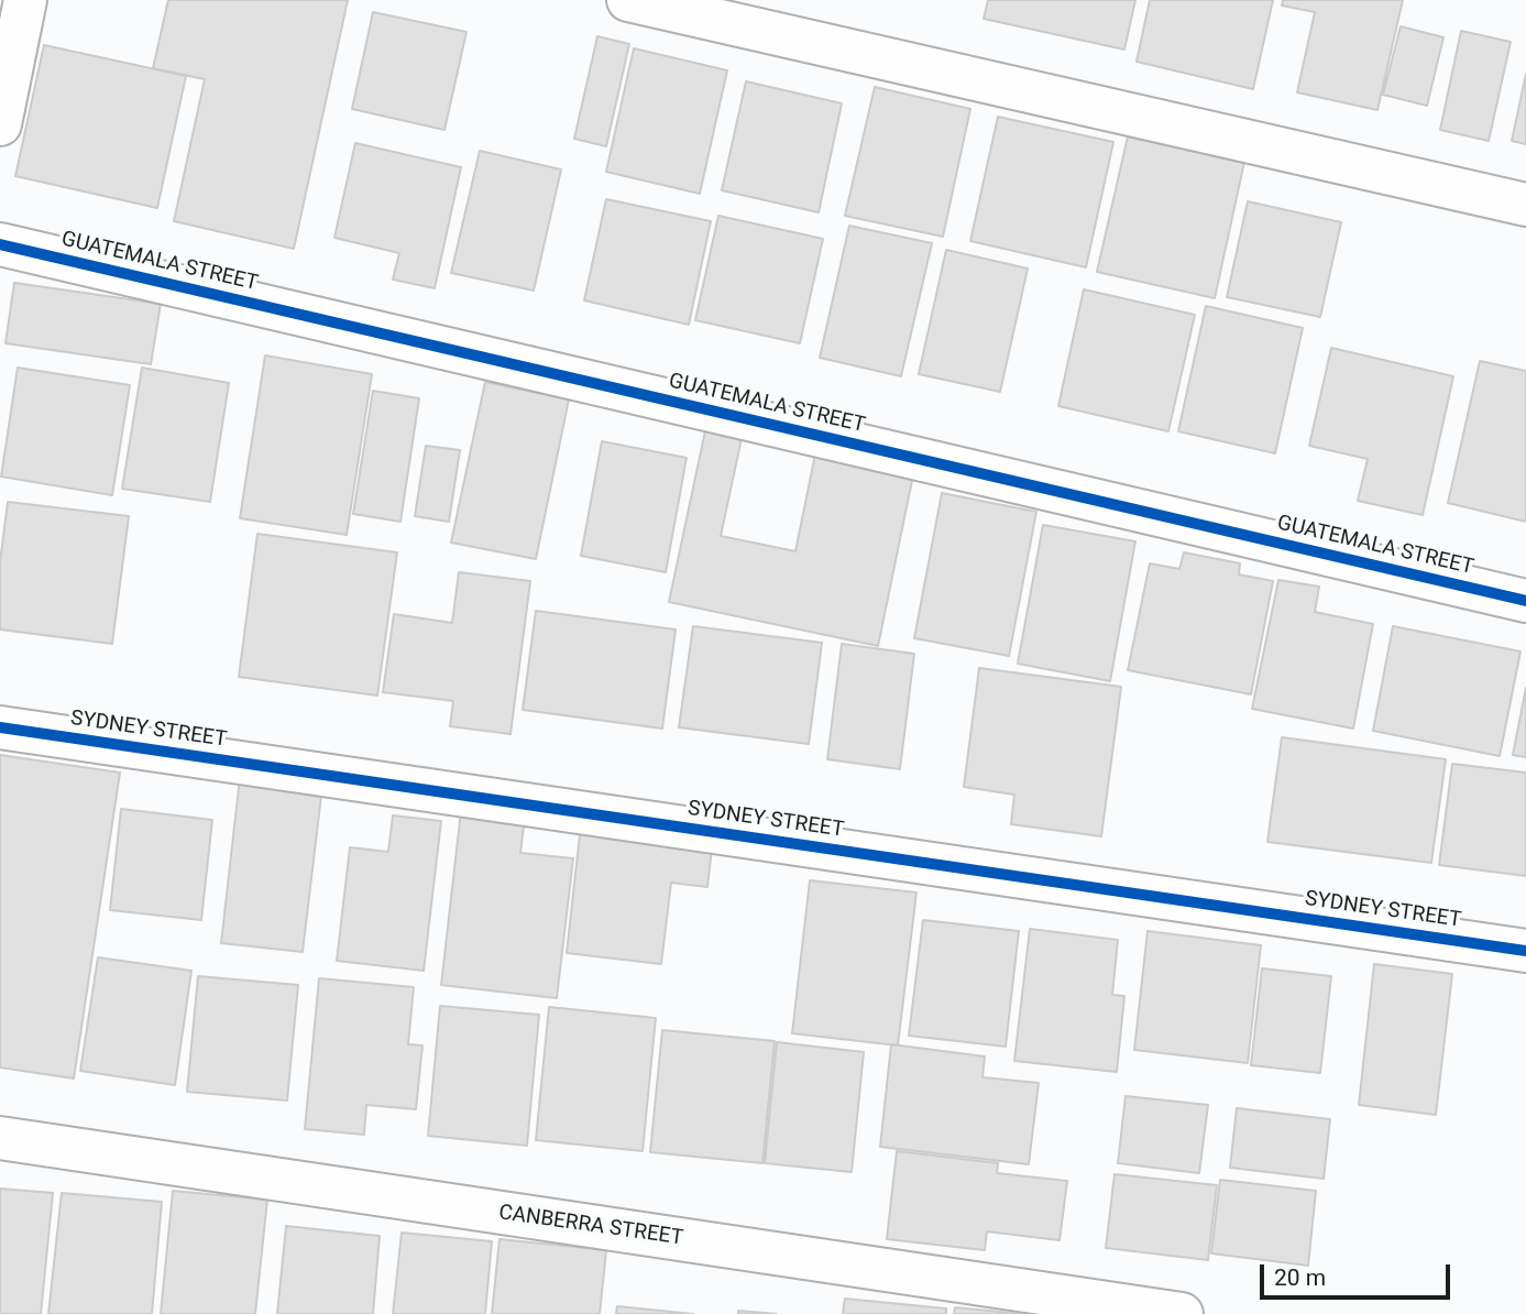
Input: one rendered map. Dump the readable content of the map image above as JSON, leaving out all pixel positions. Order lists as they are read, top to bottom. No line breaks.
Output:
{"streets":{"street":["GUATEMALA STREET","SYDNEY STREET","CANBERRA STREET"]},"scale_bar":"20 m"}
